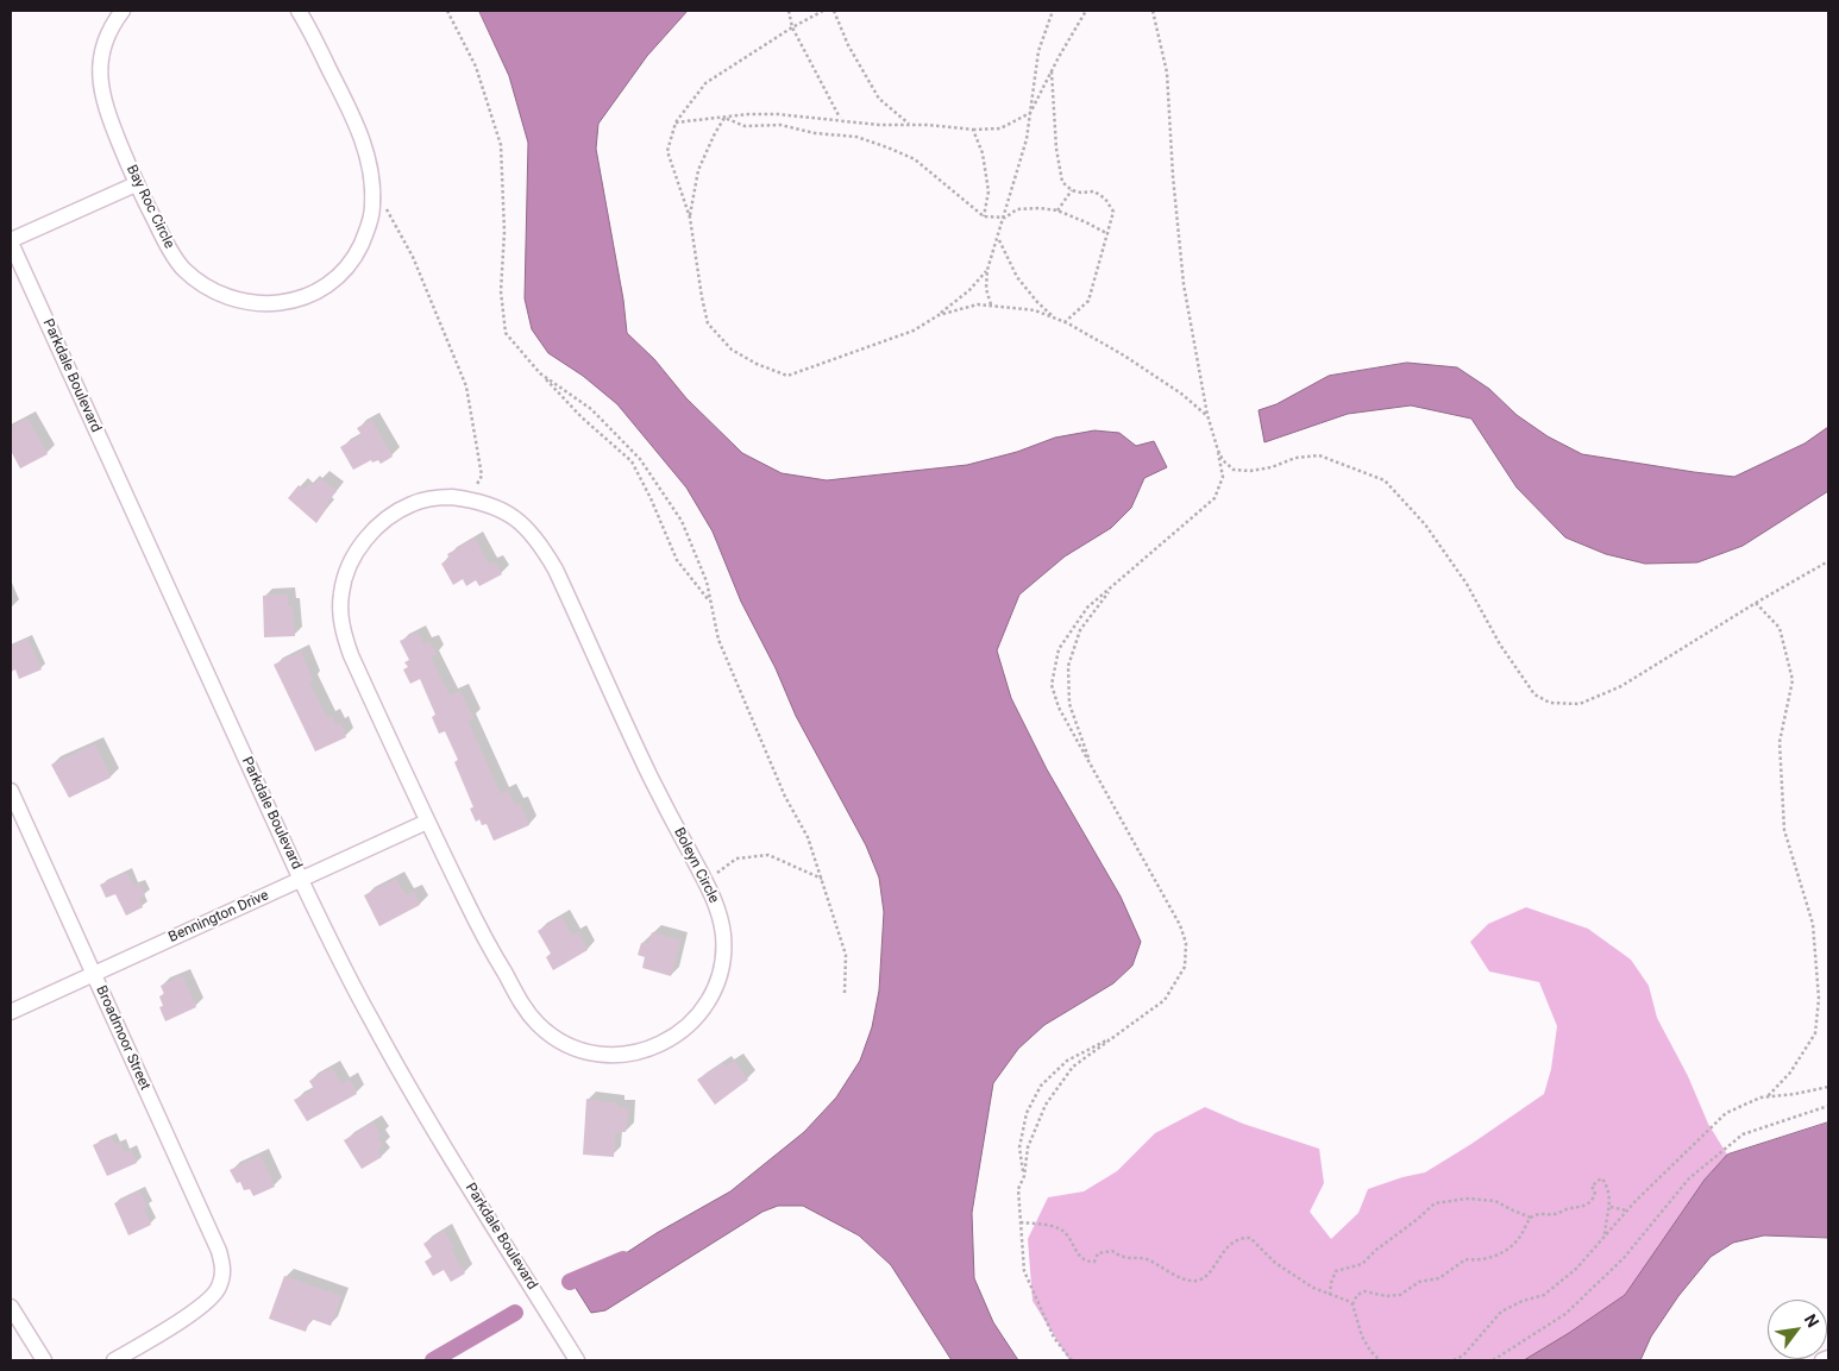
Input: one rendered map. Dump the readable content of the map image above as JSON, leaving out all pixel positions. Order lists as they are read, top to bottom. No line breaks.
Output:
{"streets":{"street":["Bay Roc Circle","Parkdale Boulevard","Boleyn Circle","Bennington Drive","Broadmoor Street"]},"crossings":[["Parkdale Boulevard","Bennington Drive"],["Boleyn Circle","Bennington Drive"],["Bennington Drive","Broadmoor Street"]],"north":"top right"}
